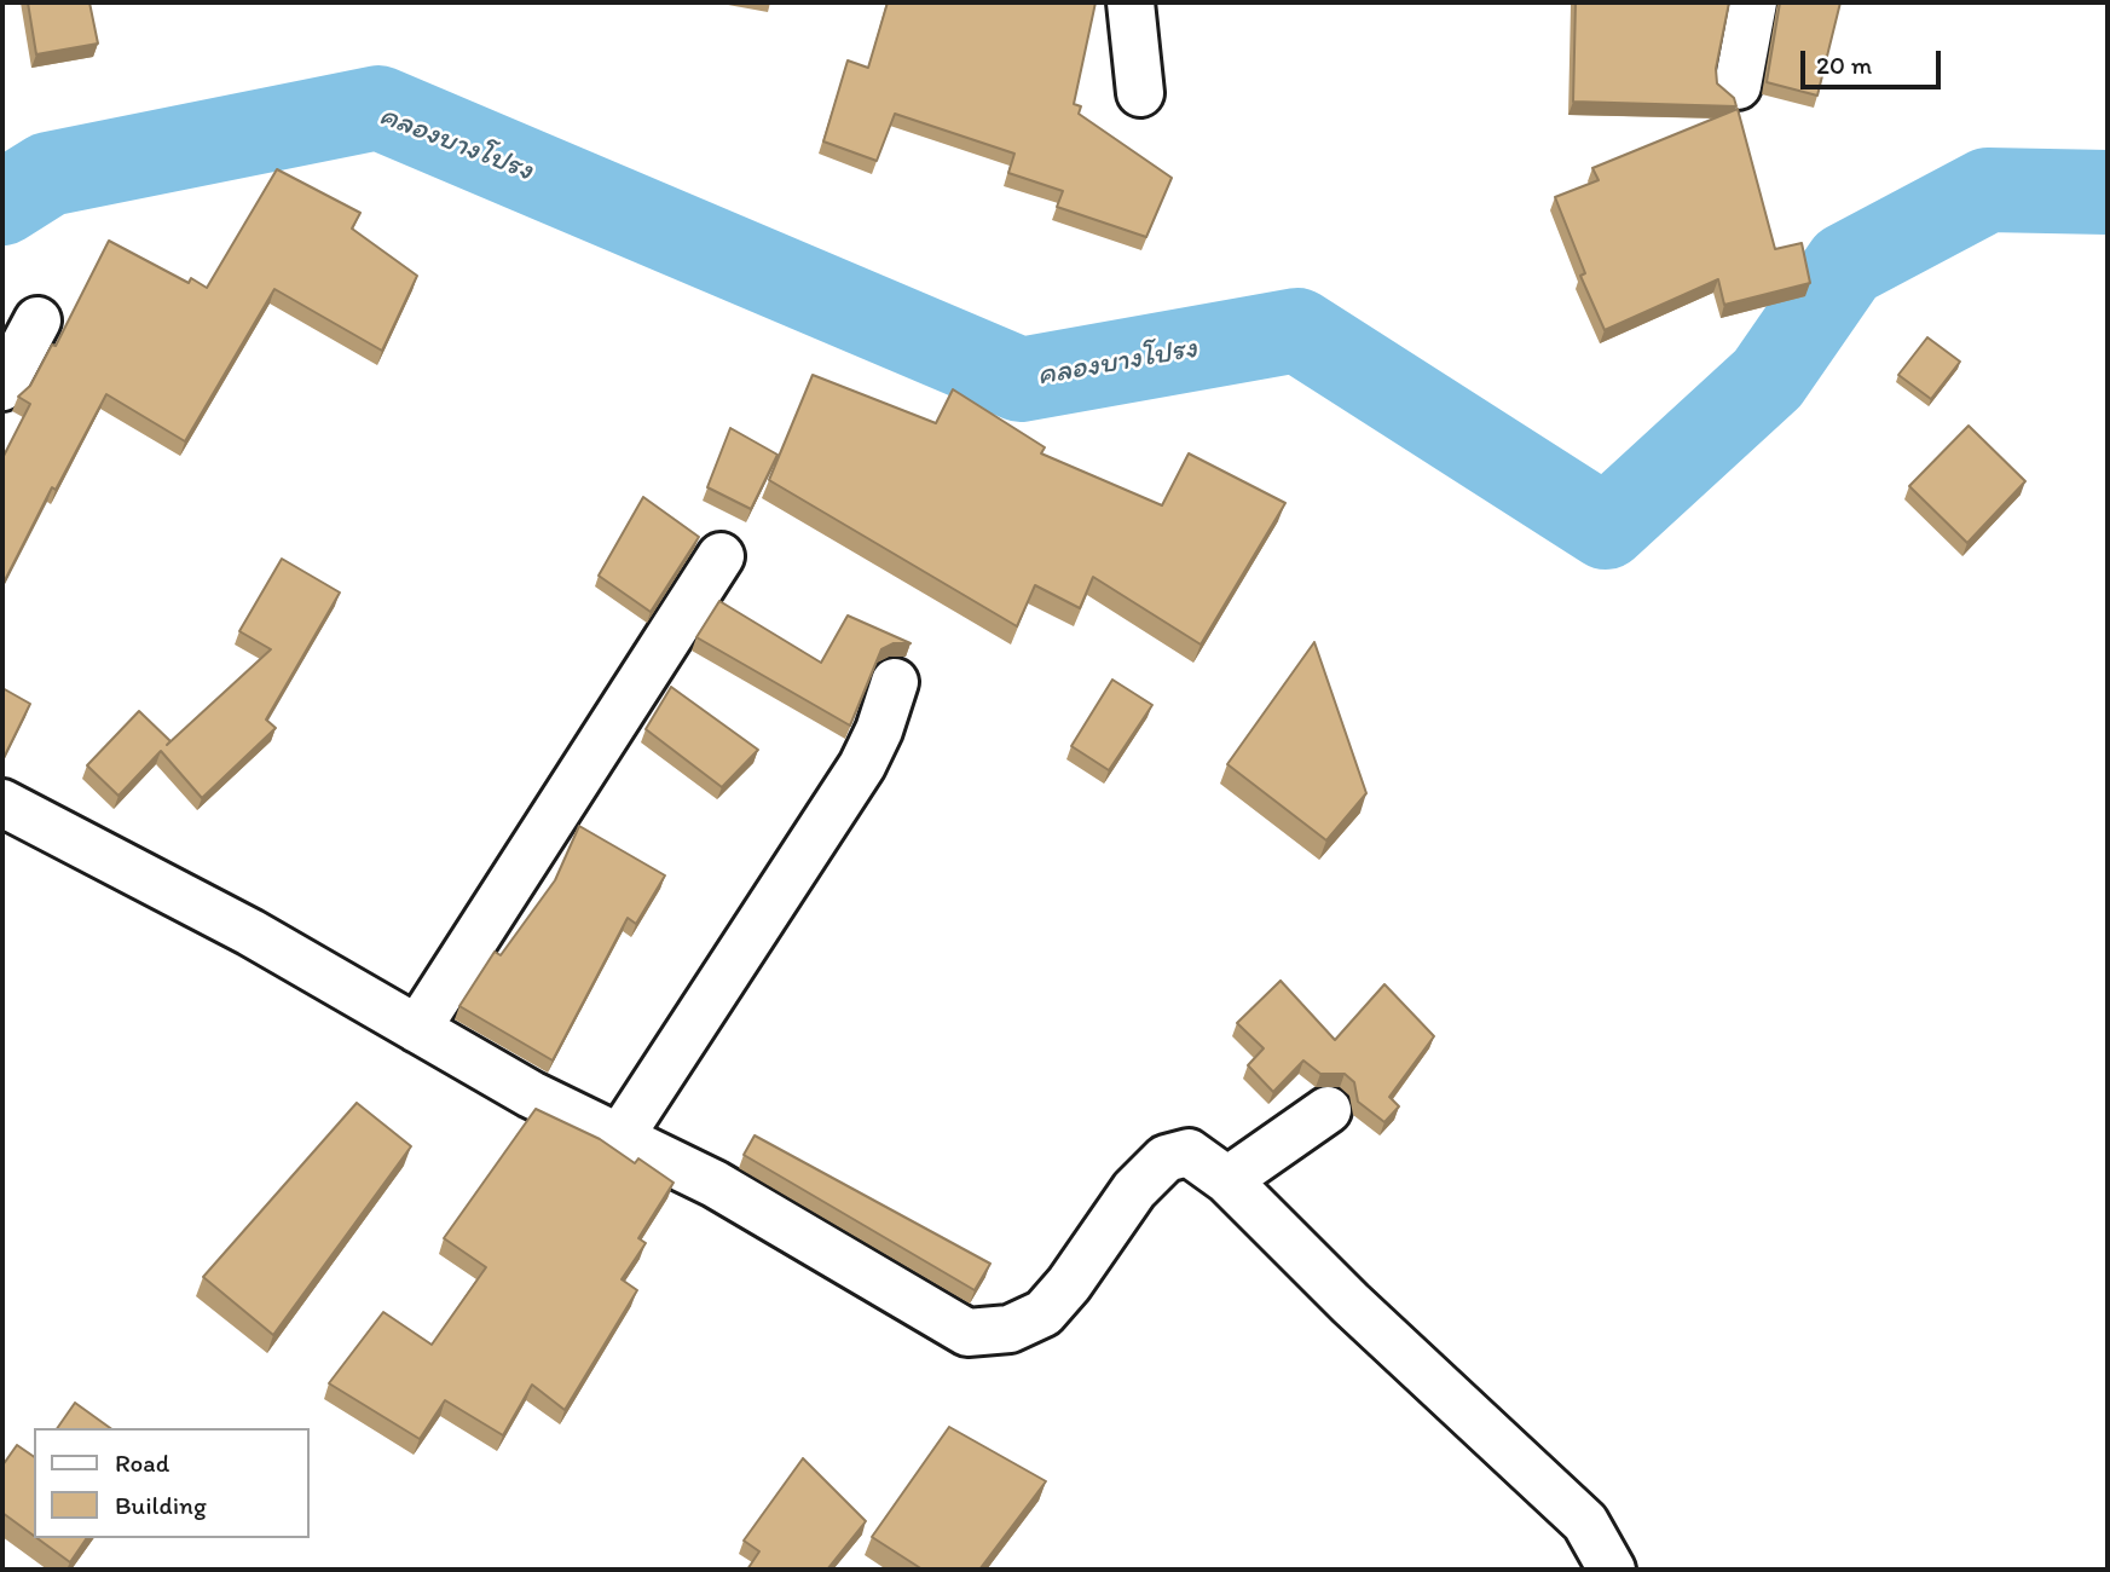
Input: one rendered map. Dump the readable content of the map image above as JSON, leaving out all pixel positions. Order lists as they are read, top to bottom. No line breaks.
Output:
{"water":["คลองบางโปรง"],"legend":["Road","Building"],"scale_bar":"20 m"}
